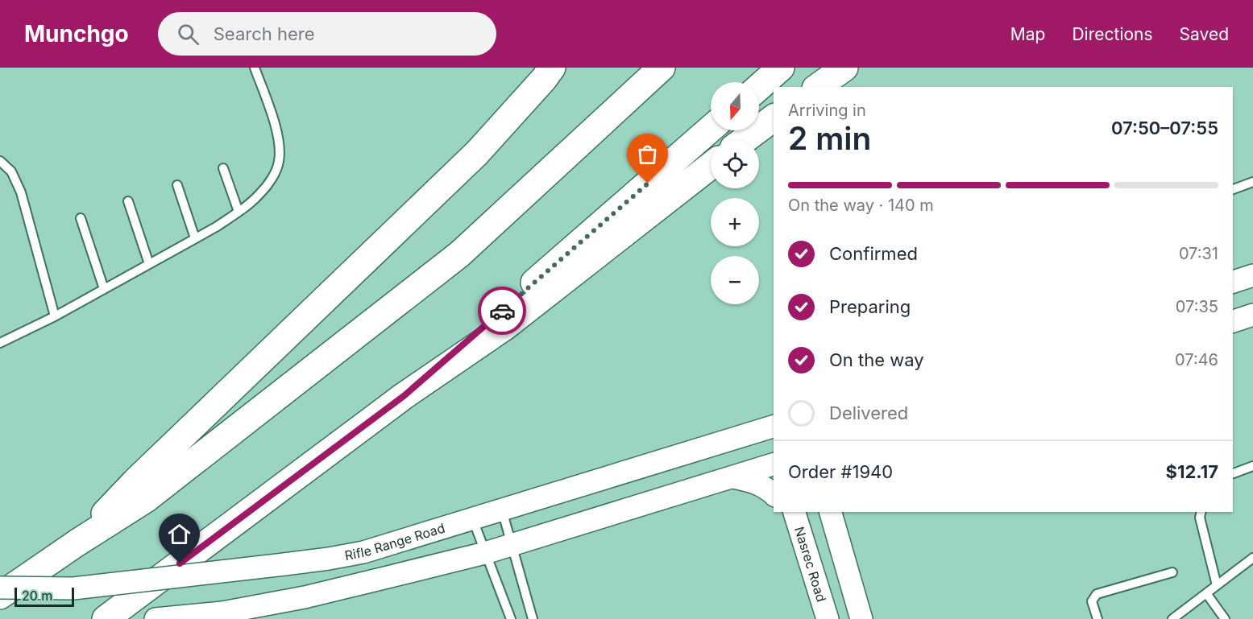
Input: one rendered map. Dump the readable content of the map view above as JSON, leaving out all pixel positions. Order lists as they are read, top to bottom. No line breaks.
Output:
{"streets":{"main road":["Rifle Range Road","Nasrec Road"]},"scale_bar":"20 m","north":"bottom","page":{"header":"Munchgo","search":"Search here","nav":["Map","Directions","Saved"],"map_buttons":["+","−"],"heading":["2 min","Arriving in","07:50–07:55"],"panel":["Order #1940","$12.17"],"bar":"On the way · 140 m","list":[["Confirmed","07:31"],["Preparing","07:35"],["On the way","07:46"],"Delivered"],"scale":"20 m"}}
